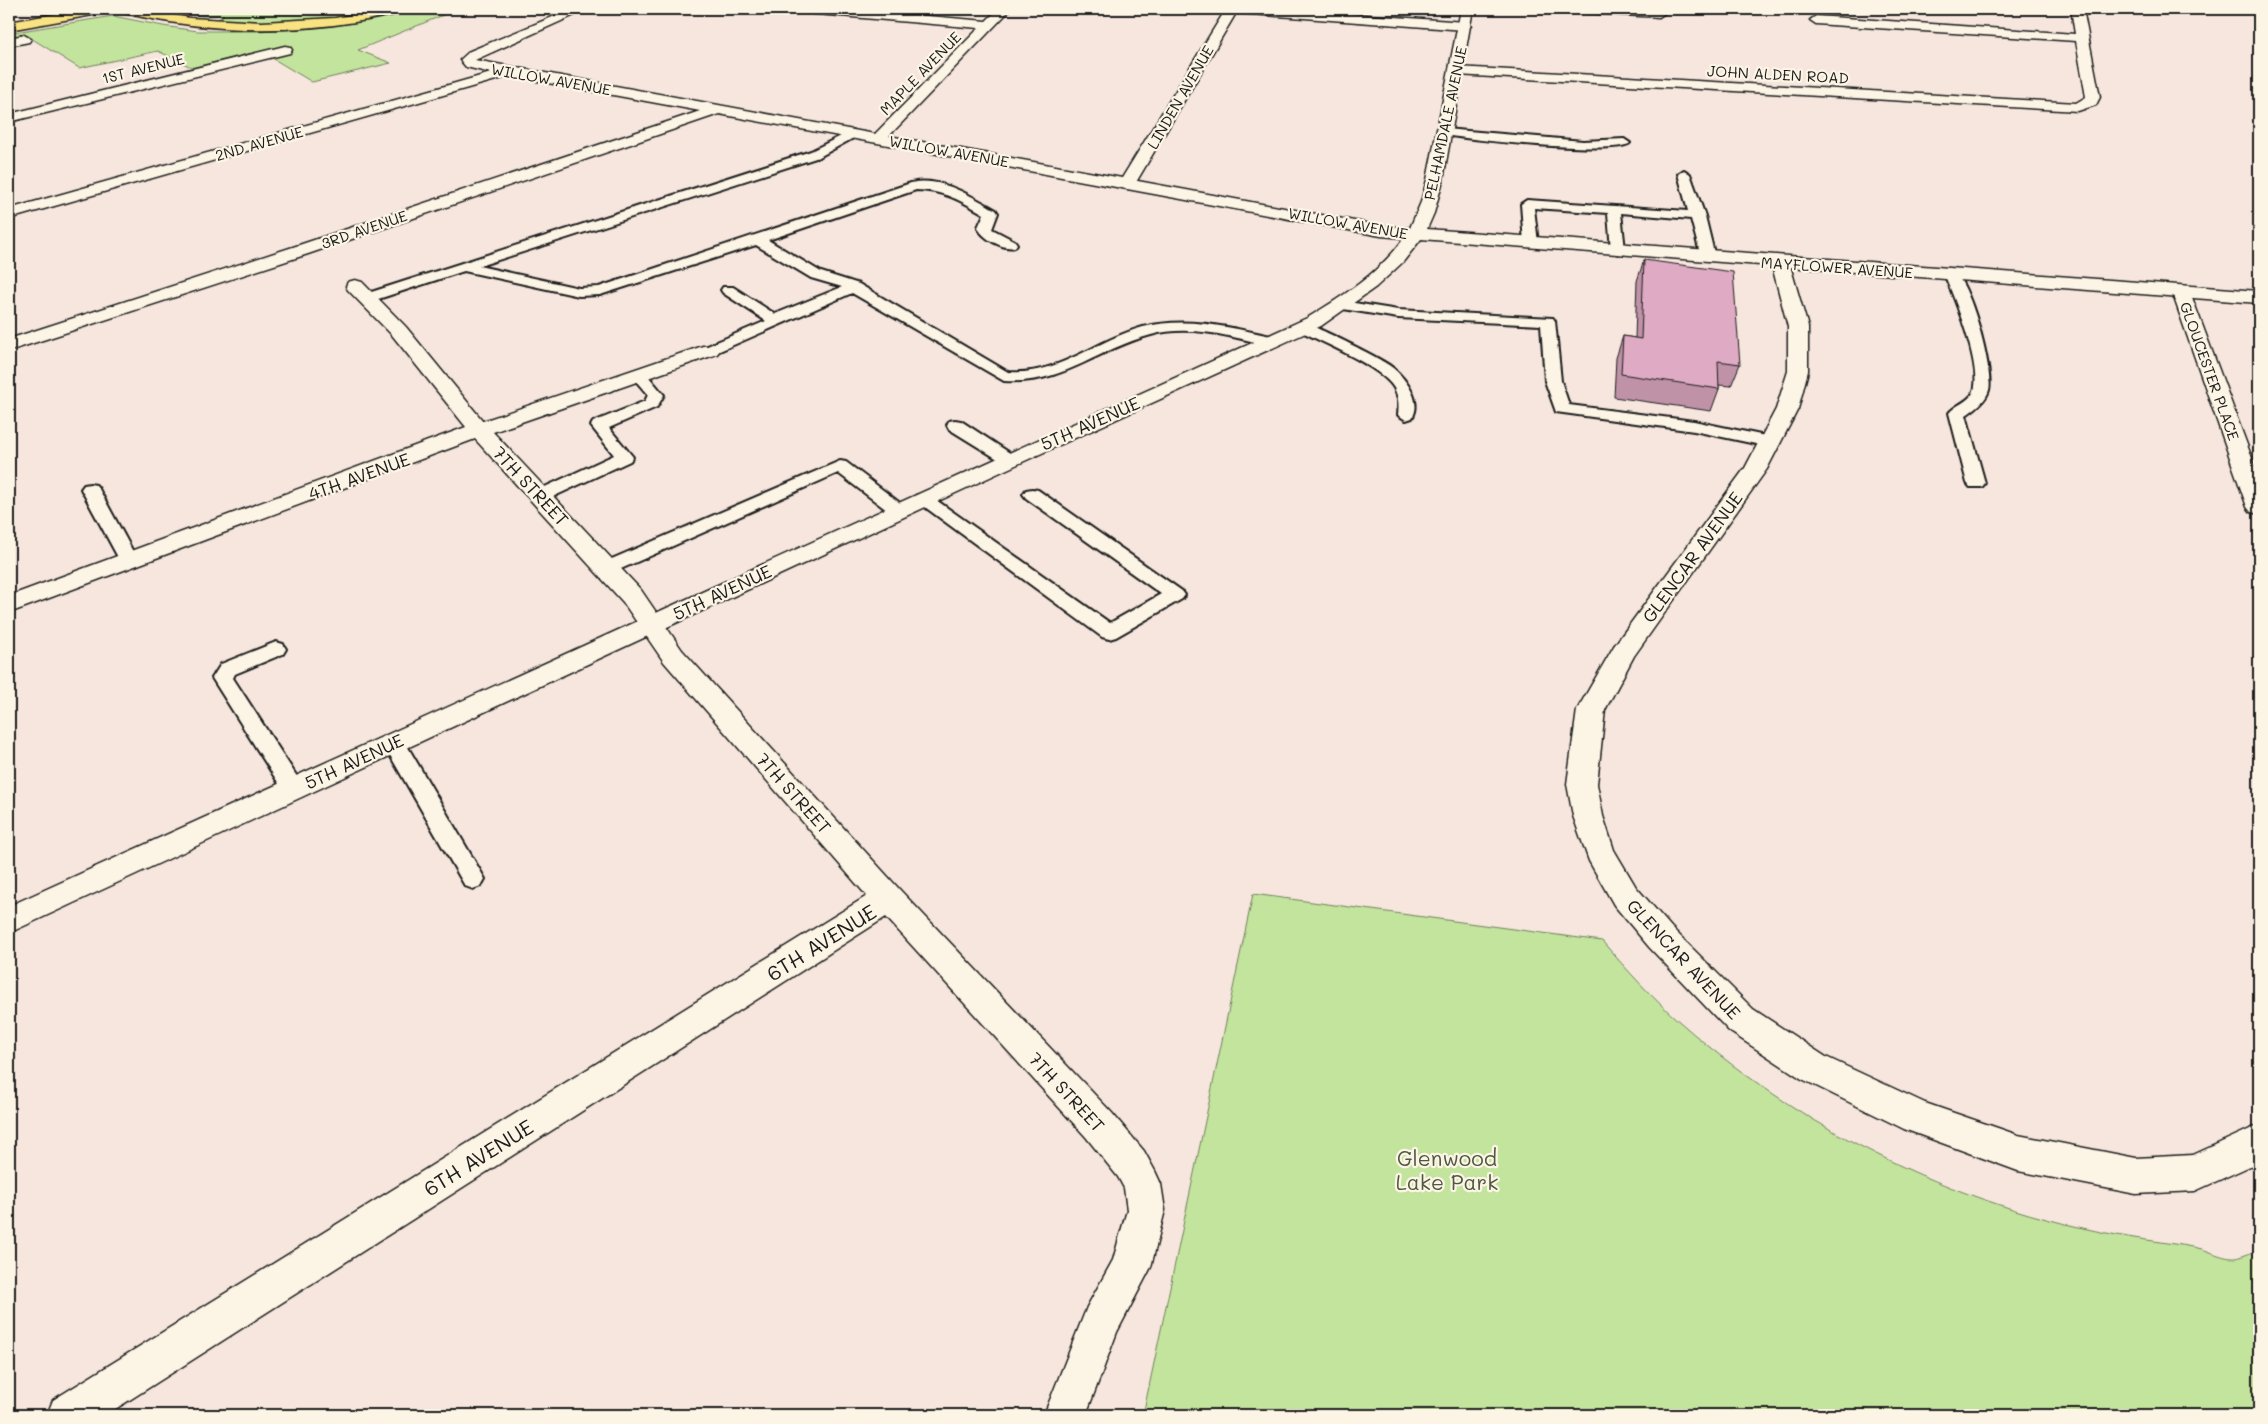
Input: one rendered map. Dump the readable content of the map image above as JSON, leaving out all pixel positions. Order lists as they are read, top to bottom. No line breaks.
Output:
{"streets":{"street":["1ST AVENUE","MAPLE AVENUE","JOHN ALDEN ROAD","WILLOW AVENUE","LINDEN AVENUE","PELHAMDALE AVENUE","2ND AVENUE","3RD AVENUE","MAYFLOWER AVENUE","GLOUCESTER PLACE","5TH AVENUE","4TH AVENUE","7TH STREET","GLENCAR AVENUE","6TH AVENUE"]},"crossings":[["MAPLE AVENUE","WILLOW AVENUE"],["JOHN ALDEN ROAD","PELHAMDALE AVENUE"],["WILLOW AVENUE","LINDEN AVENUE"],["WILLOW AVENUE","PELHAMDALE AVENUE"],["WILLOW AVENUE","2ND AVENUE"],["WILLOW AVENUE","3RD AVENUE"],["WILLOW AVENUE","MAYFLOWER AVENUE"],["WILLOW AVENUE","5TH AVENUE"],["PELHAMDALE AVENUE","MAYFLOWER AVENUE"],["PELHAMDALE AVENUE","5TH AVENUE"],["MAYFLOWER AVENUE","GLOUCESTER PLACE"],["MAYFLOWER AVENUE","5TH AVENUE"],["MAYFLOWER AVENUE","GLENCAR AVENUE"],["5TH AVENUE","7TH STREET"],["4TH AVENUE","7TH STREET"],["7TH STREET","6TH AVENUE"]],"parks":["Glenwood Lake Park"]}
